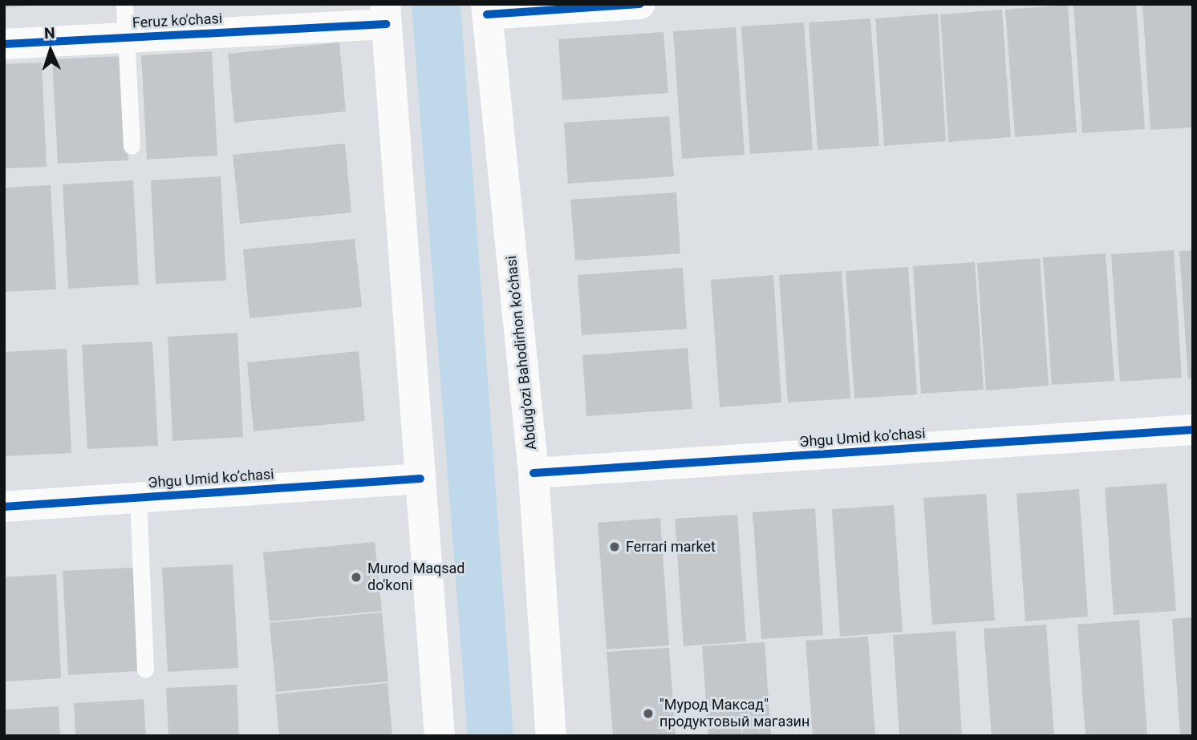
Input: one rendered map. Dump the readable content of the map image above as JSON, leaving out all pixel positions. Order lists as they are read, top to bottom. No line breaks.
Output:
{"streets":{"street":["Feruz ko'chasi","Abdug’ozi Bahodirhon ko’chasi","Эhgu Umid ko’chasi"]},"crossings":[["Abdug’ozi Bahodirhon ko’chasi","Эhgu Umid ko’chasi"]],"places":["Ferrari market","Murod Maqsad do'koni","\"Мурод Максад\" продуктовый магазин"],"north":"top"}
